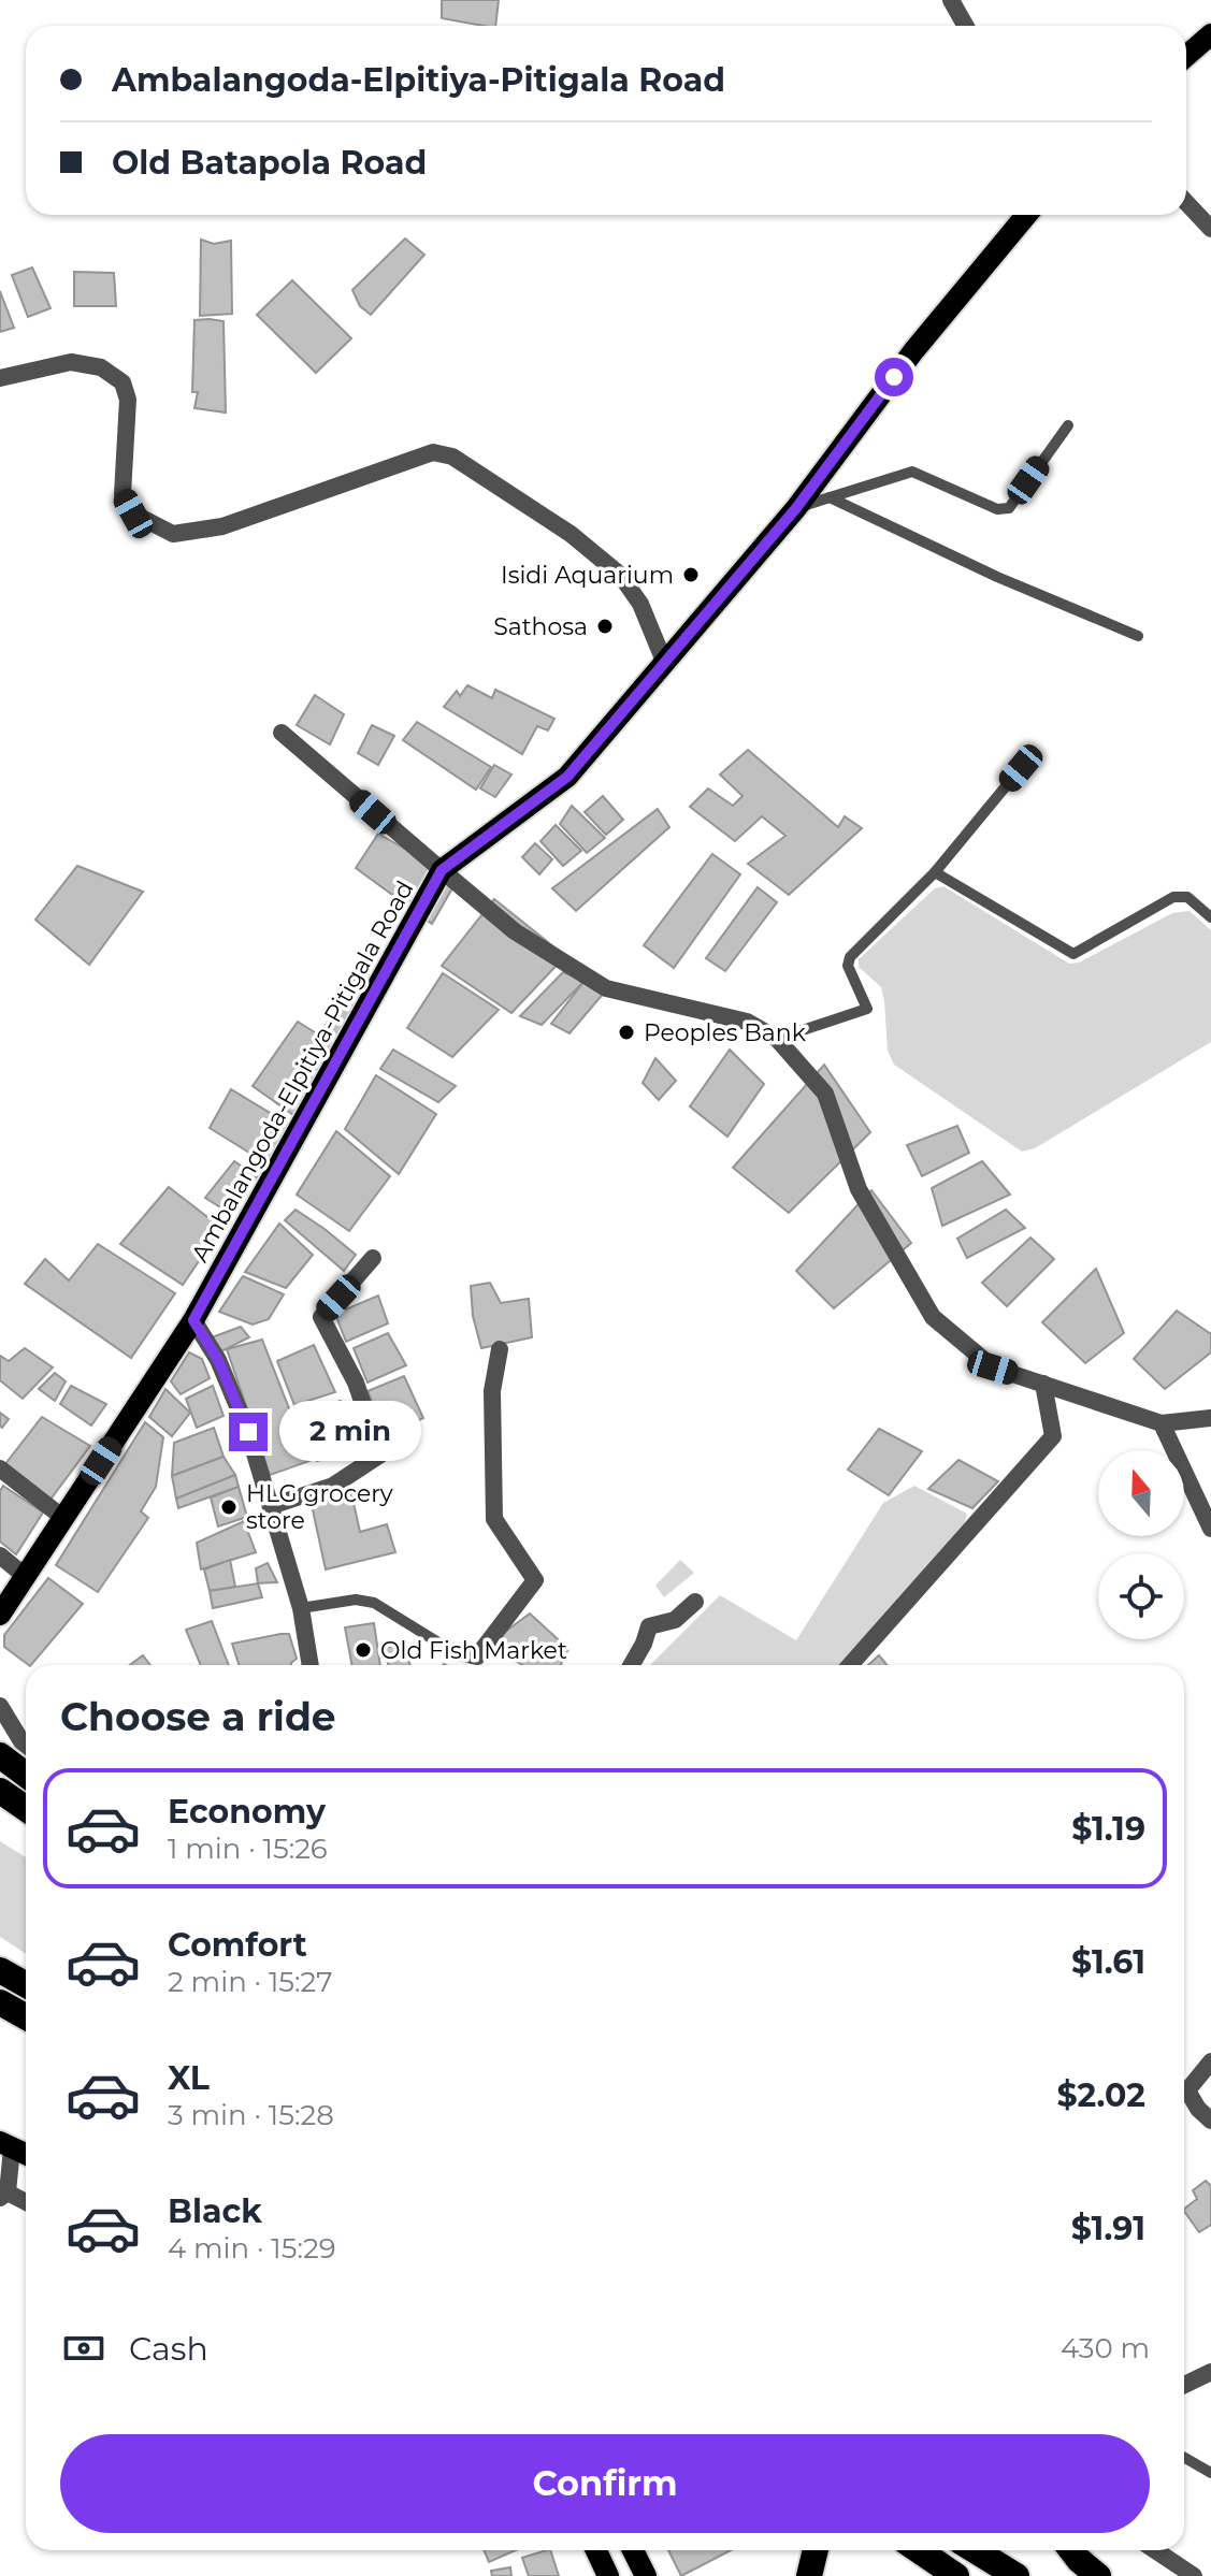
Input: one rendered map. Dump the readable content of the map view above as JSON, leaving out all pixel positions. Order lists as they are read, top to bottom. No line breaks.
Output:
{"streets":{"main road":["Ambalangoda-Elpitiya-Pitigala Road"]},"places":["Isidi Aquarium","Sathosa","Peoples Bank","HLG grocery store","Old Fish Market"],"north":"top","page":{"banner":["Ambalangoda-Elpitiya-Pitigala Road","Old Batapola Road"],"bubble":"2 min","heading":"Choose a ride","list":[{"name":"Economy","note":"1 min · 15:26","value":"$1.19"},{"name":"Comfort","note":"2 min · 15:27","value":"$1.61"},{"name":"XL","note":"3 min · 15:28","value":"$2.02"},{"name":"Black","note":"4 min · 15:29","value":"$1.91"}],"pay":["Cash","430 m"],"buttons":"Confirm"}}
